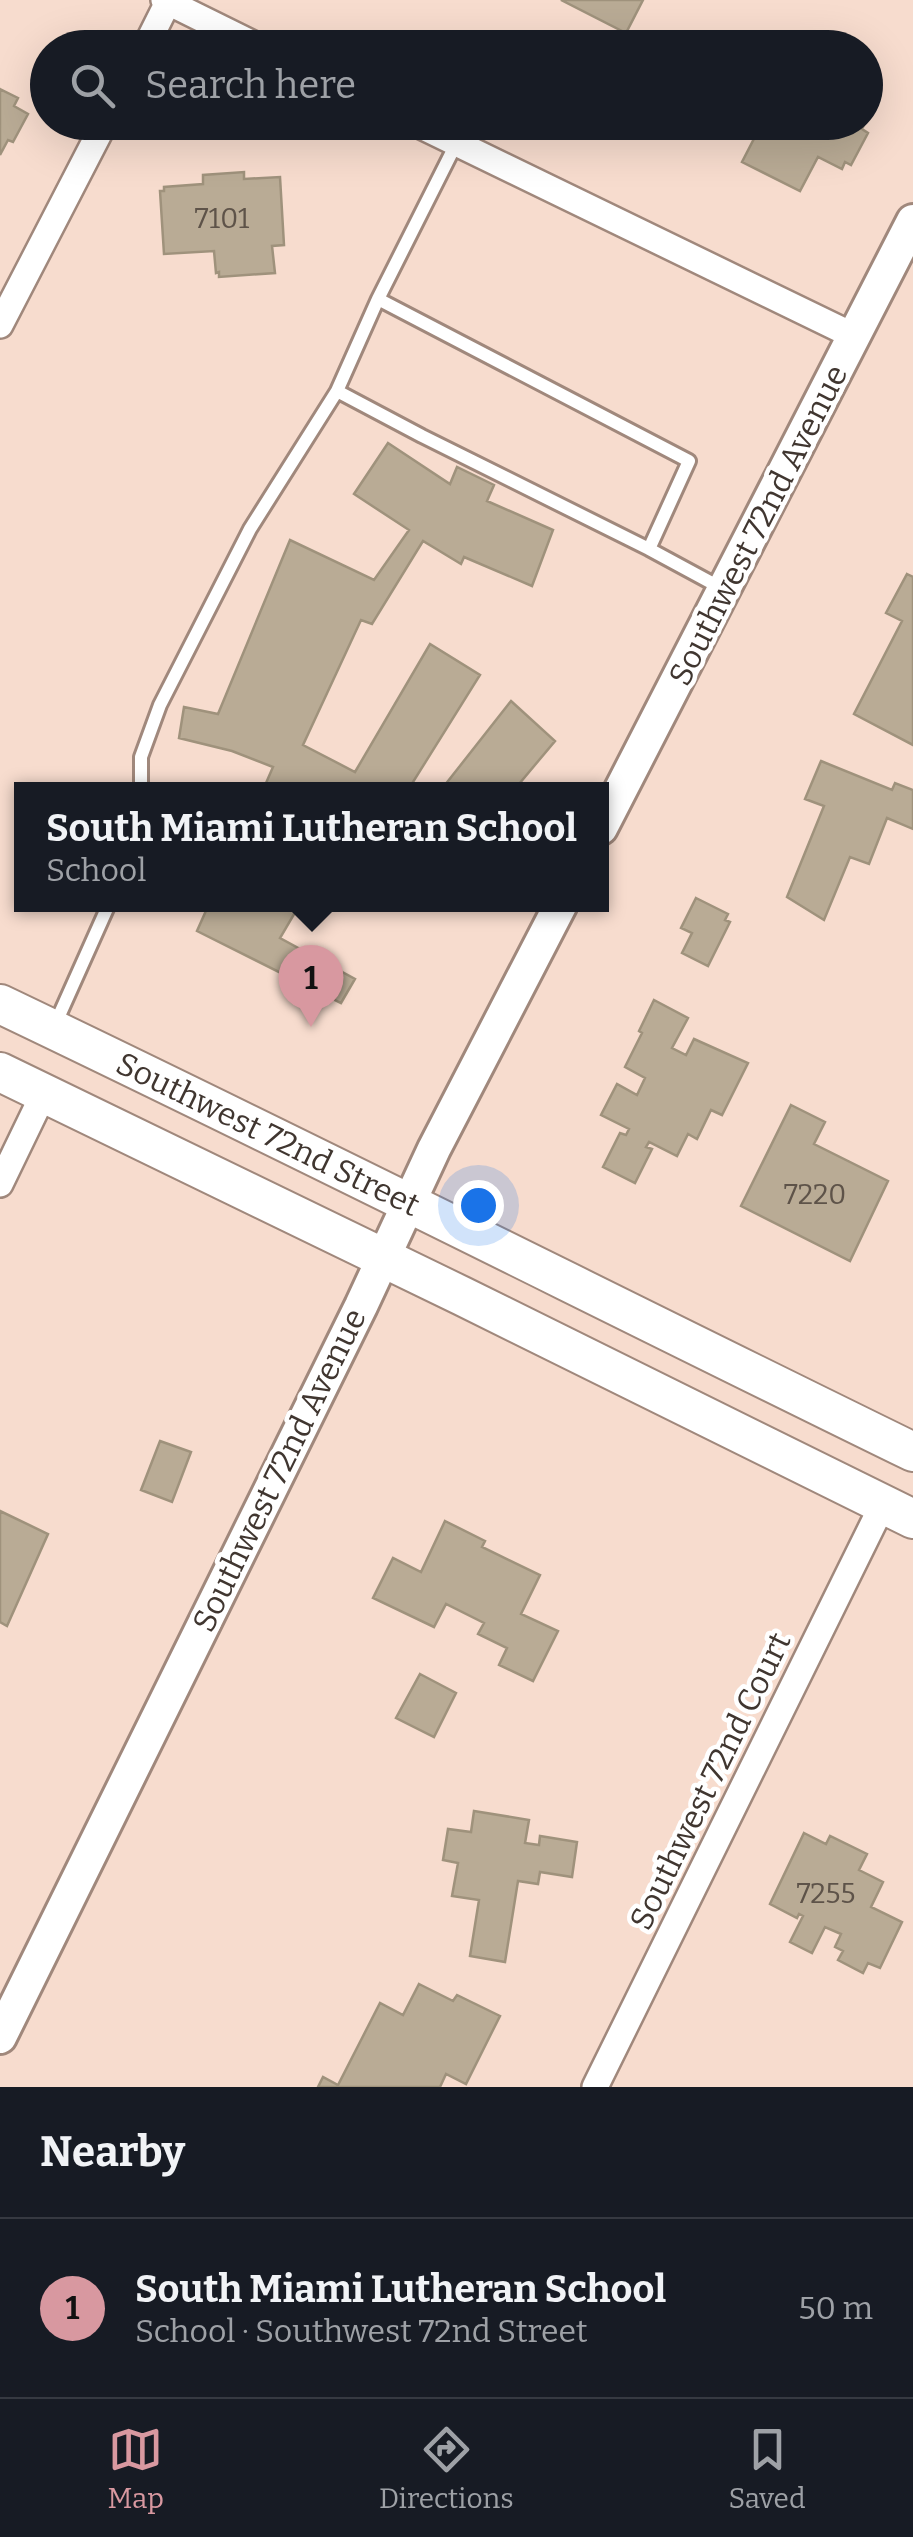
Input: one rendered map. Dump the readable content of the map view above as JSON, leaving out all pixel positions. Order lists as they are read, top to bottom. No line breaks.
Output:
{"streets":{"main road":["Southwest 72nd Street"],"street":["Southwest 72nd Avenue","Southwest 72nd Court"]},"crossings":[["Southwest 72nd Avenue","Southwest 72nd Street"],["Southwest 72nd Street","Southwest 72nd Court"]],"house_numbers":["7101","7220","7255"],"page":{"search":"Search here","popup":["South Miami Lutheran School","School"],"pins":"1","heading":"Nearby","list":[{"mark":"1","name":"South Miami Lutheran School","note":"School · Southwest 72nd Street","value":"50 m"}],"nav":["Map","Directions","Saved"]}}
